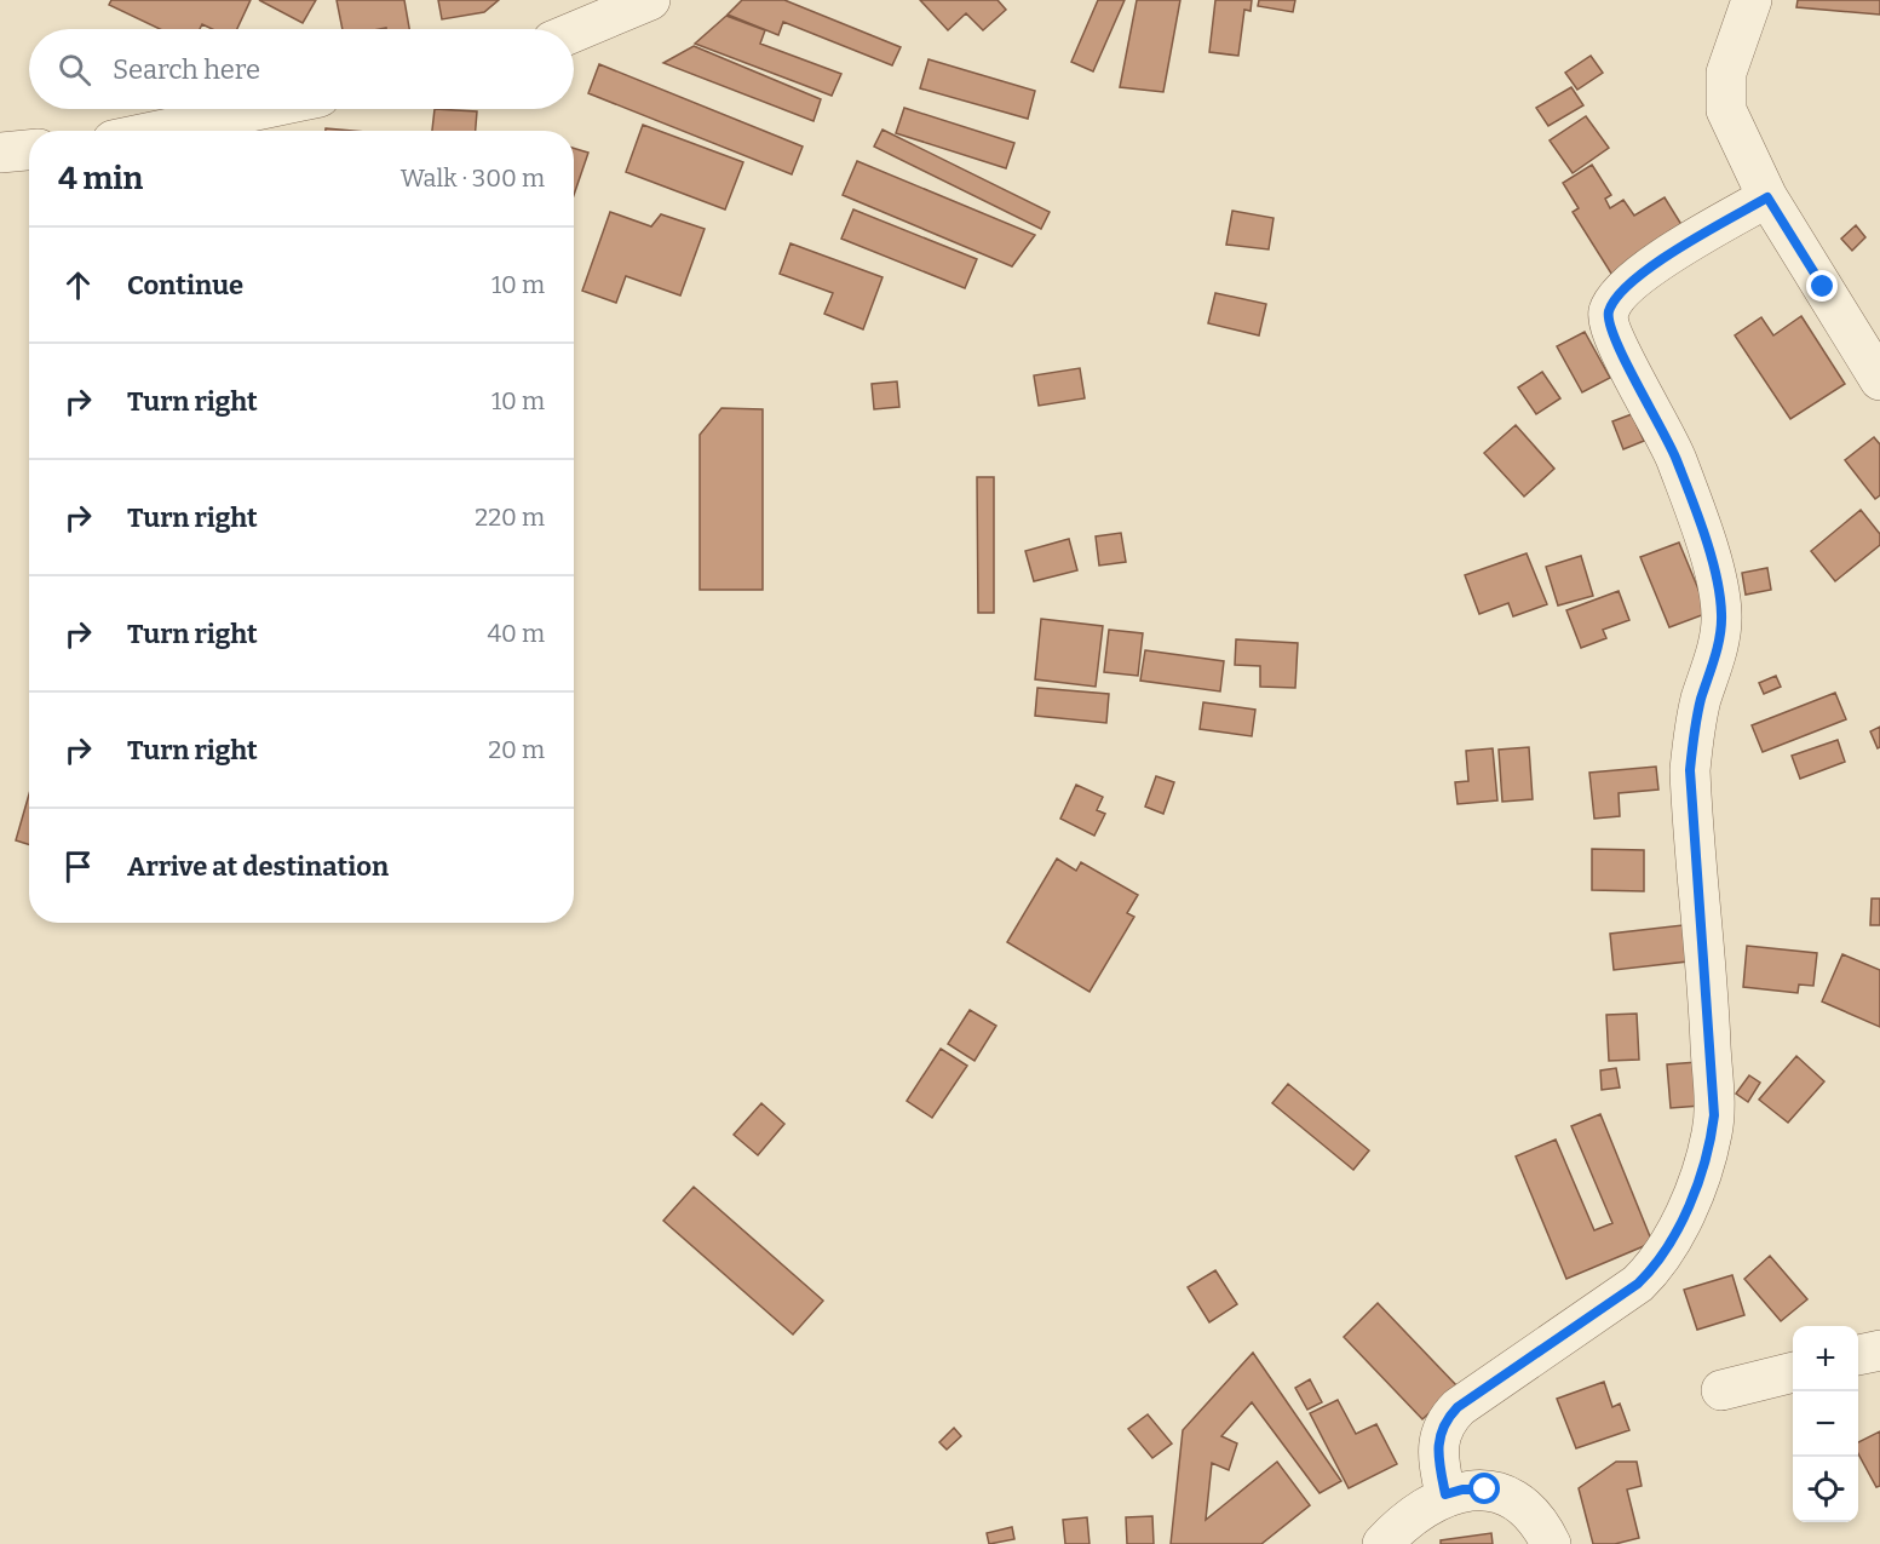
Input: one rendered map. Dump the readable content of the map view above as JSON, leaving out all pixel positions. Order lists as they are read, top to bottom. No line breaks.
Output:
{"page":{"search":"Search here","heading":["4 min","Walk · 300 m"],"list":[["Continue","10 m"],["Turn right","10 m"],["Turn right","220 m"],["Turn right","40 m"],["Turn right","20 m"],"Arrive at destination"],"map_buttons":["+","−"]}}
